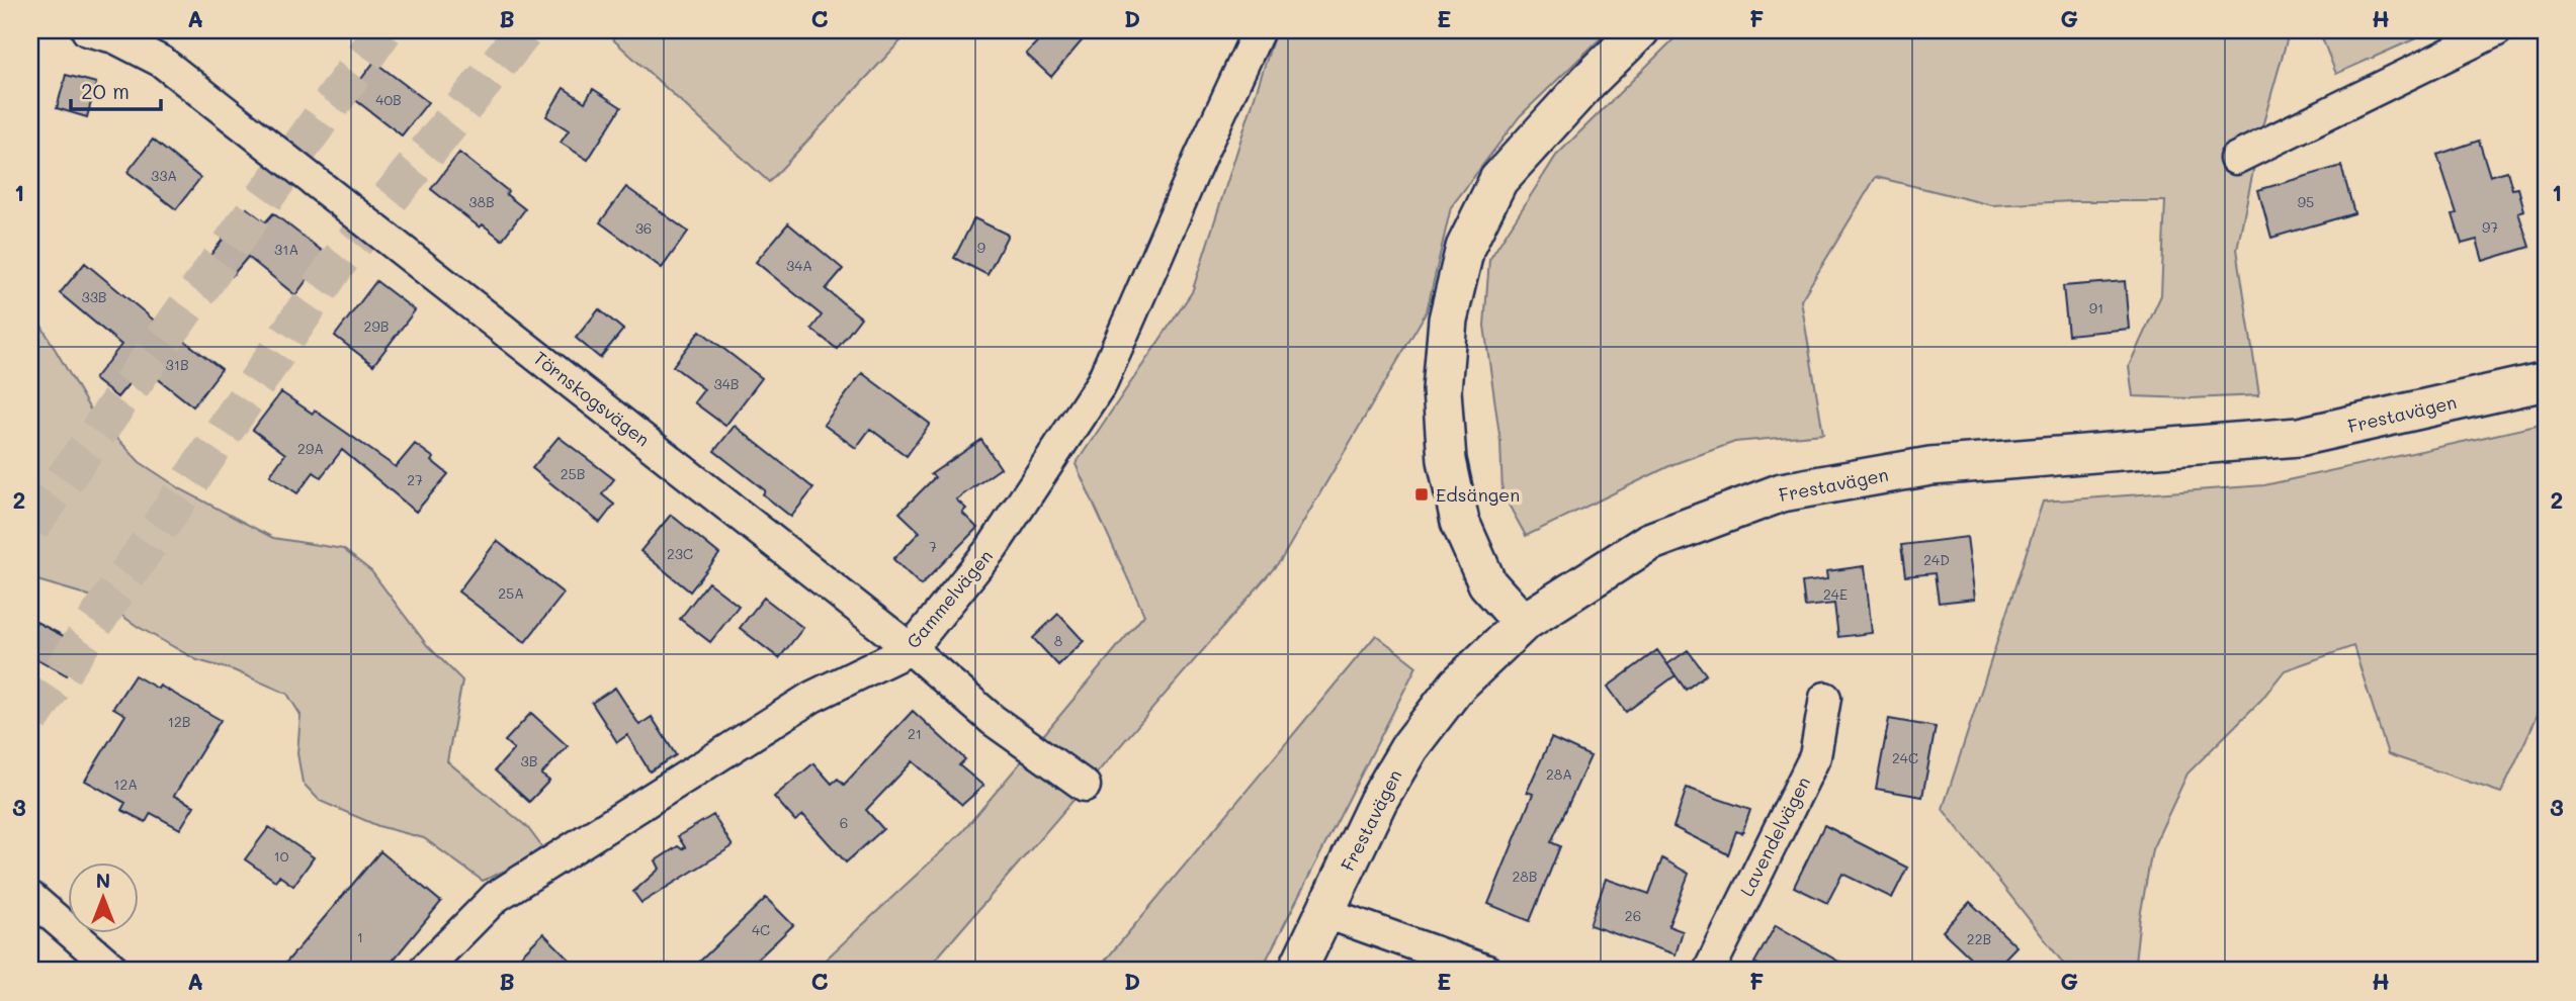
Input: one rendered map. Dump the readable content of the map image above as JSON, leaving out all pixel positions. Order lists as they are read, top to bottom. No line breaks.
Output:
{"streets":{"street":["Törnskogsvägen","Frestavägen","Gammelvägen","Lavendelvägen"]},"crossings":[["Törnskogsvägen","Gammelvägen"]],"places":{"transit":["Edsängen"]},"house_numbers":["40B","33A","38B","95","97","36","9","31A","34A","33B","91","29B","31B","34B","29A","25B","27","7","23C","24D","25A","24E","8","12B","21","24C","3B","28A","12A","6","10","28B","26","4C","1","22B"],"scale_bar":"20 m","north":"top","grid":{"columns":["A","B","C","D","E","F","G","H"],"rows":["1","2","3"]}}
